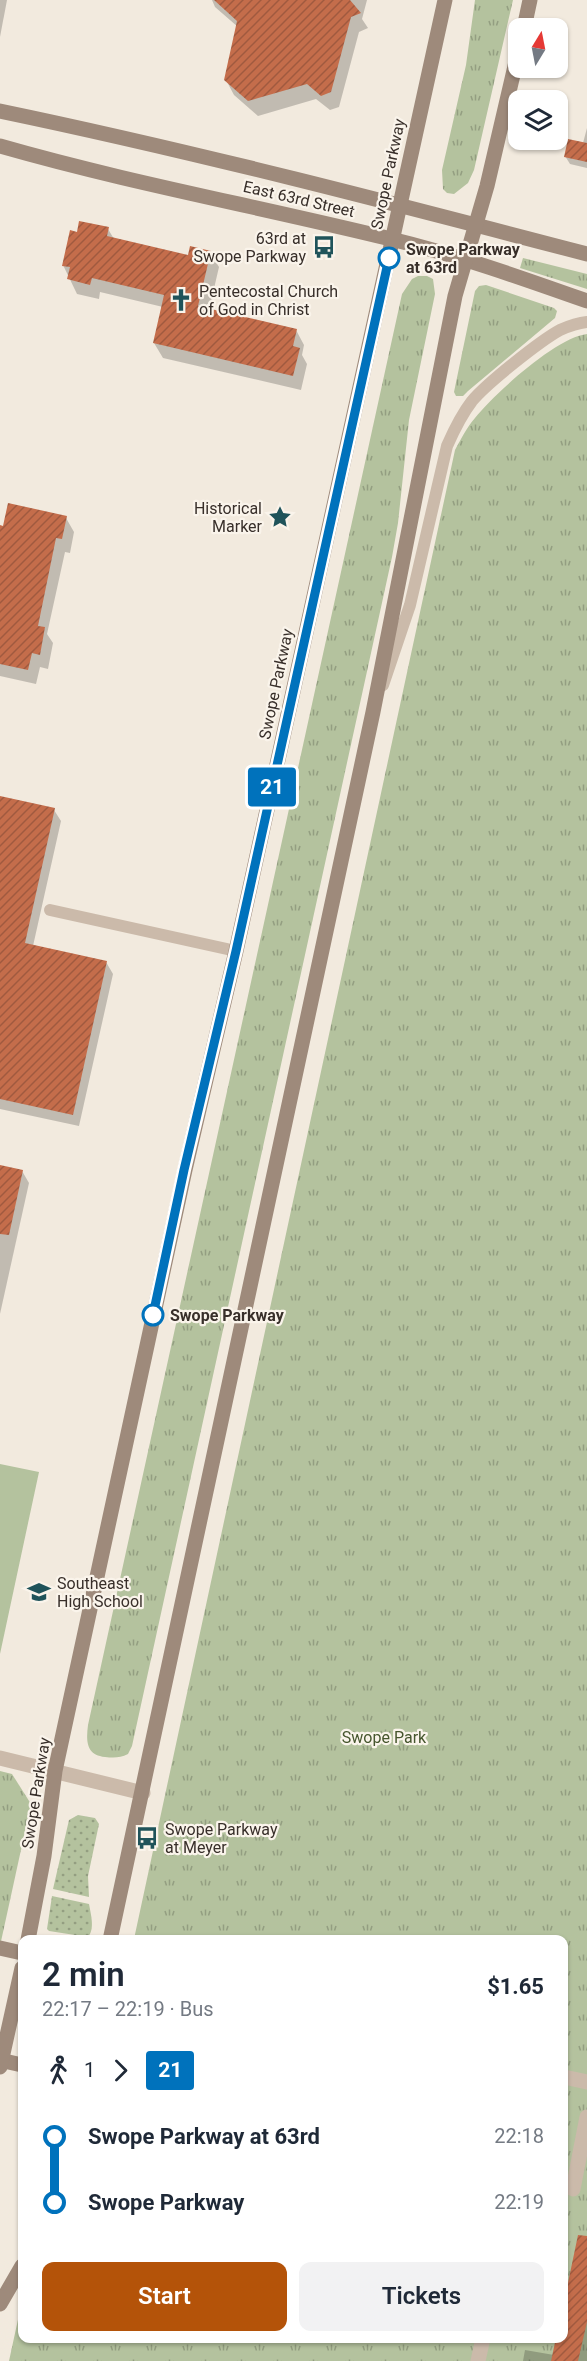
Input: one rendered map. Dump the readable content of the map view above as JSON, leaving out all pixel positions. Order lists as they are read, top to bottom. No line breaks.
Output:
{"streets":{"main road":["Swope Parkway","East 63rd Street"]},"crossings":[["Swope Parkway","East 63rd Street"]],"parks":["Swope Park"],"places":{"bus stop":["63rd at Swope Parkway","Swope Parkway at Meyer"],"other":["Swope Parkway at 63rd","Swope Parkway"],"church":["Pentecostal Church of God in Christ"],"place":["Historical Marker"],"school or university":["Southeast High School"]},"lines":["bus line 21"],"north":"top","page":{"on_map":"21","heading":["2 min","22:17 – 22:19 · Bus","$1.65"],"legs":["1","21"],"list":[{"name":"Swope Parkway at 63rd","value":"22:18"},{"name":"Swope Parkway","value":"22:19"}],"buttons":["Start","Tickets"]}}
